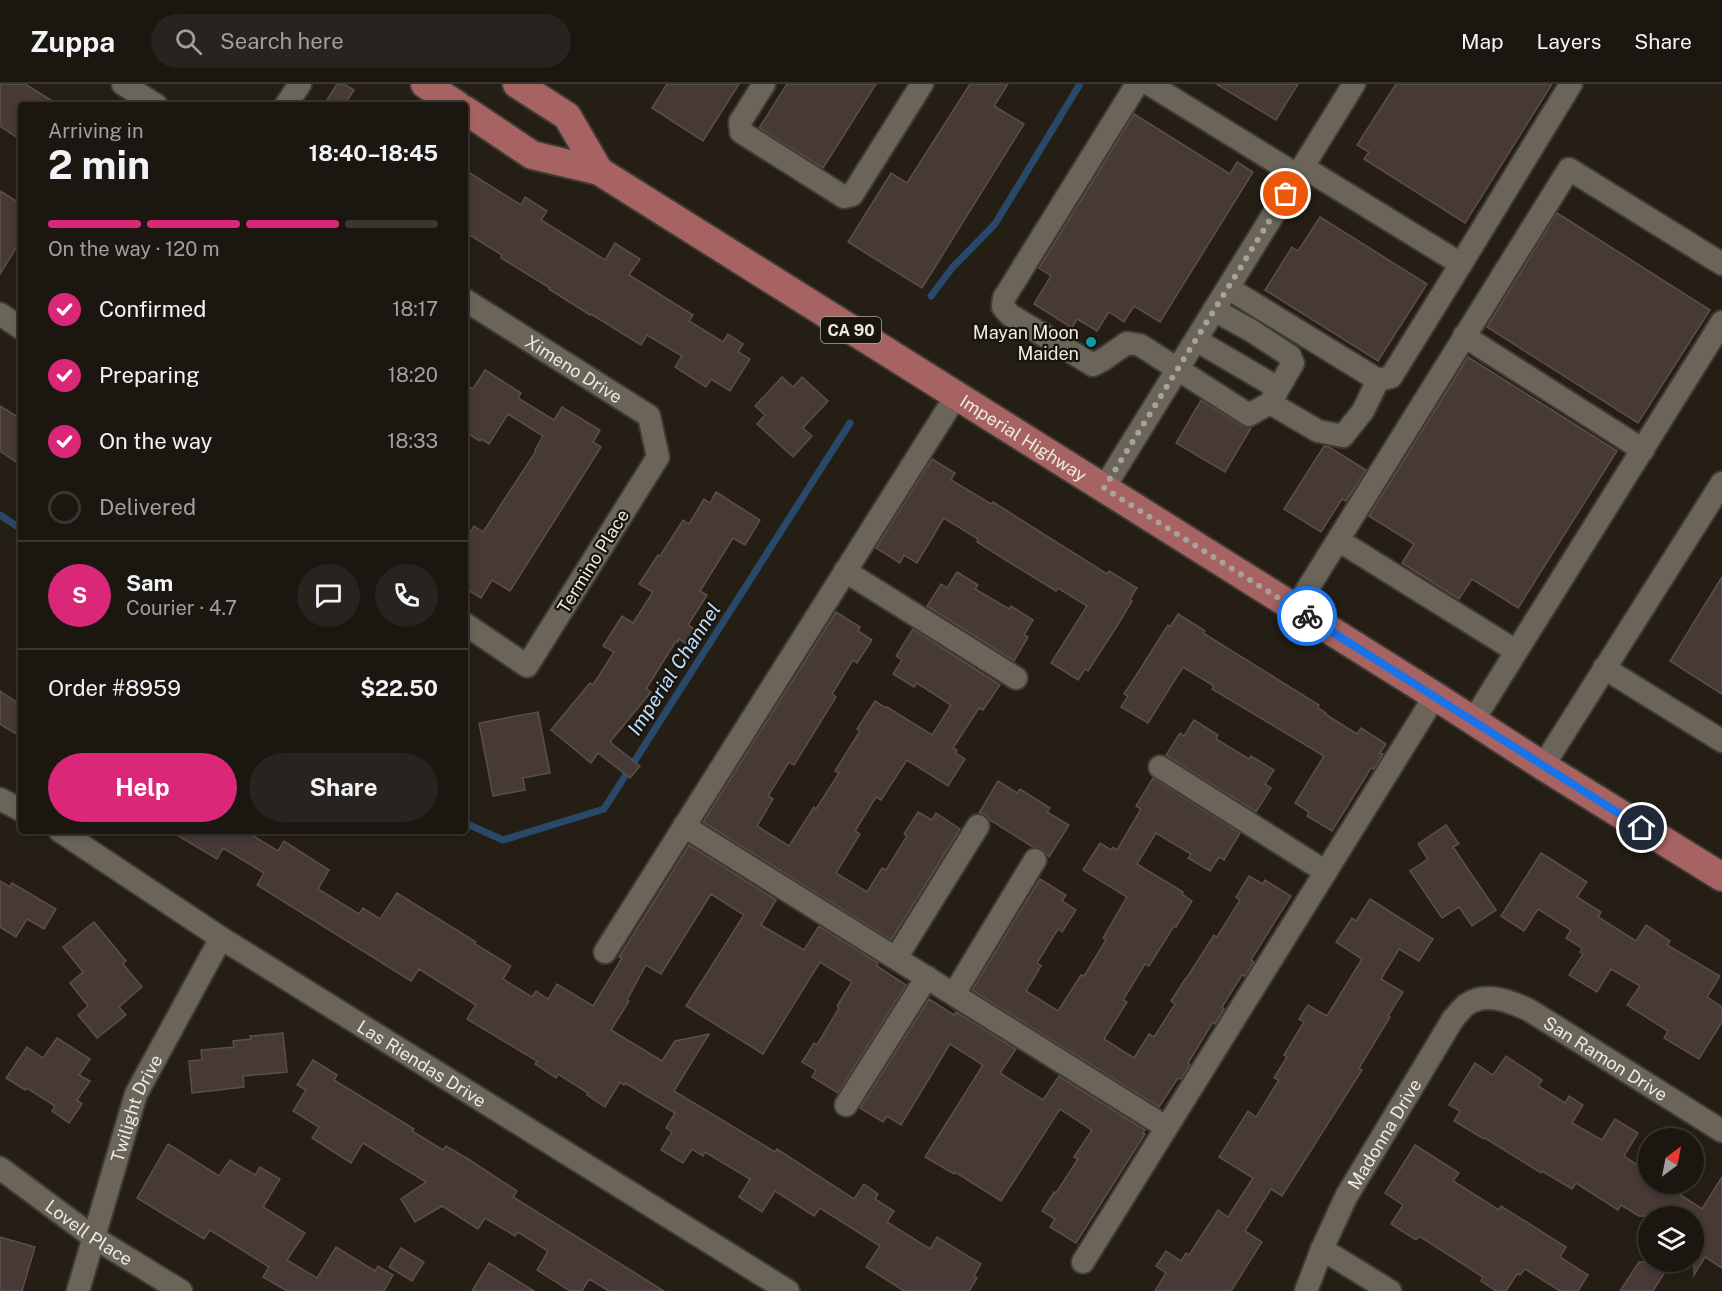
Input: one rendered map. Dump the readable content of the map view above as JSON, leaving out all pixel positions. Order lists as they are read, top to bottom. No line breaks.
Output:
{"streets":{"main road":["CA 90","Imperial Highway"],"street":["Ximeno Drive","Termino Place","San Ramon Drive","Las Riendas Drive","Twilight Drive","Madonna Drive","Lovell Place"]},"crossings":[["Ximeno Drive","Termino Place"],["San Ramon Drive","Madonna Drive"],["Las Riendas Drive","Twilight Drive"],["Twilight Drive","Lovell Place"]],"water":["Imperial Channel"],"places":["Mayan Moon Maiden"],"north":"top right","page":{"header":"Zuppa","search":"Search here","nav":["Map","Layers","Share"],"heading":["2 min","Arriving in","18:40–18:45"],"panel":["Sam","Courier · 4.7","Order #8959","$22.50"],"bar":"On the way · 120 m","list":[["Confirmed","18:17"],["Preparing","18:20"],["On the way","18:33"],"Delivered"],"round":"S","buttons":["Help","Share"]}}
